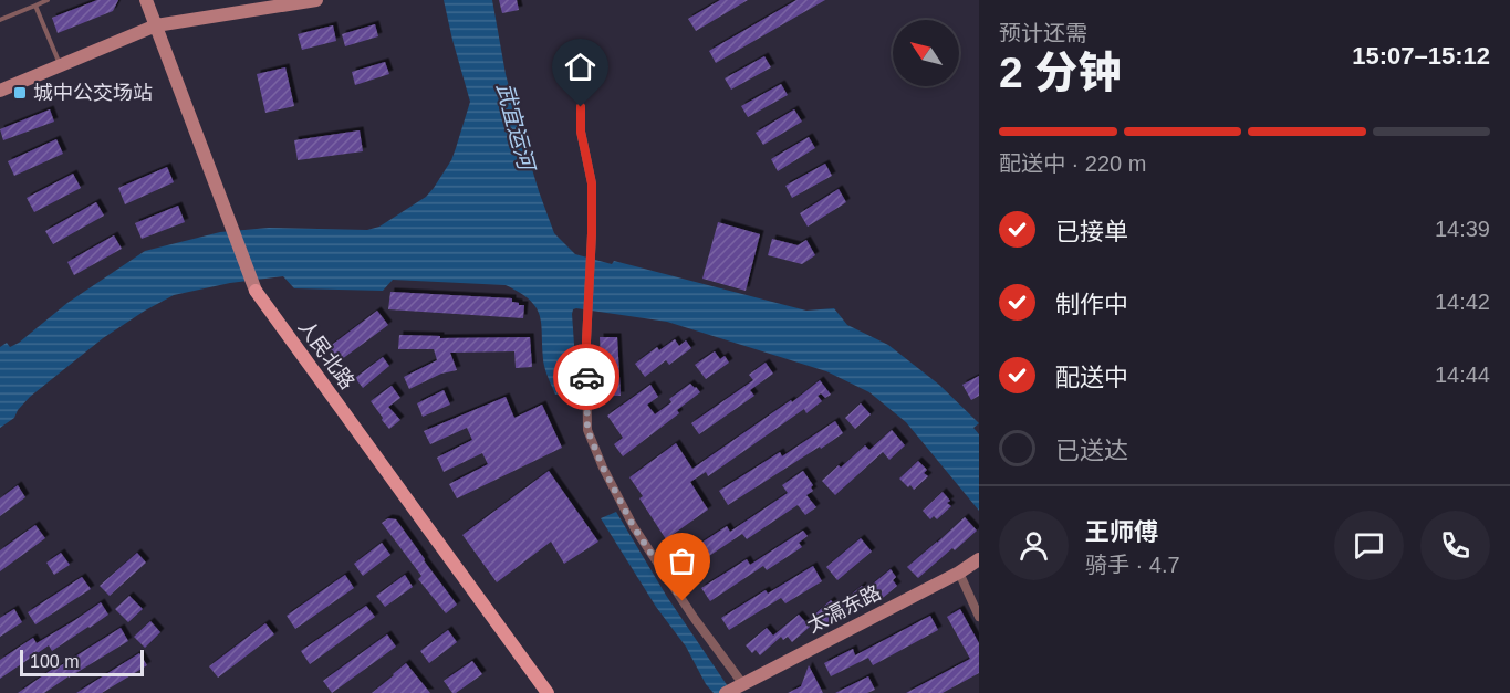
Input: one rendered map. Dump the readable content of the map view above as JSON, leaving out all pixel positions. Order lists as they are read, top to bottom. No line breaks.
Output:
{"streets":{"main road":["人民北路","太滆东路"]},"water":["武宜运河"],"places":{"transit":["城中公交场站"]},"scale_bar":"100 m","north":"top left","page":{"heading":["2 分钟","预计还需","15:07–15:12"],"panel":["王师傅","骑手 · 4.7"],"bar":"配送中 · 220 m","list":[["已接单","14:39"],["制作中","14:42"],["配送中","14:44"],"已送达"],"scale":"100 m"}}
